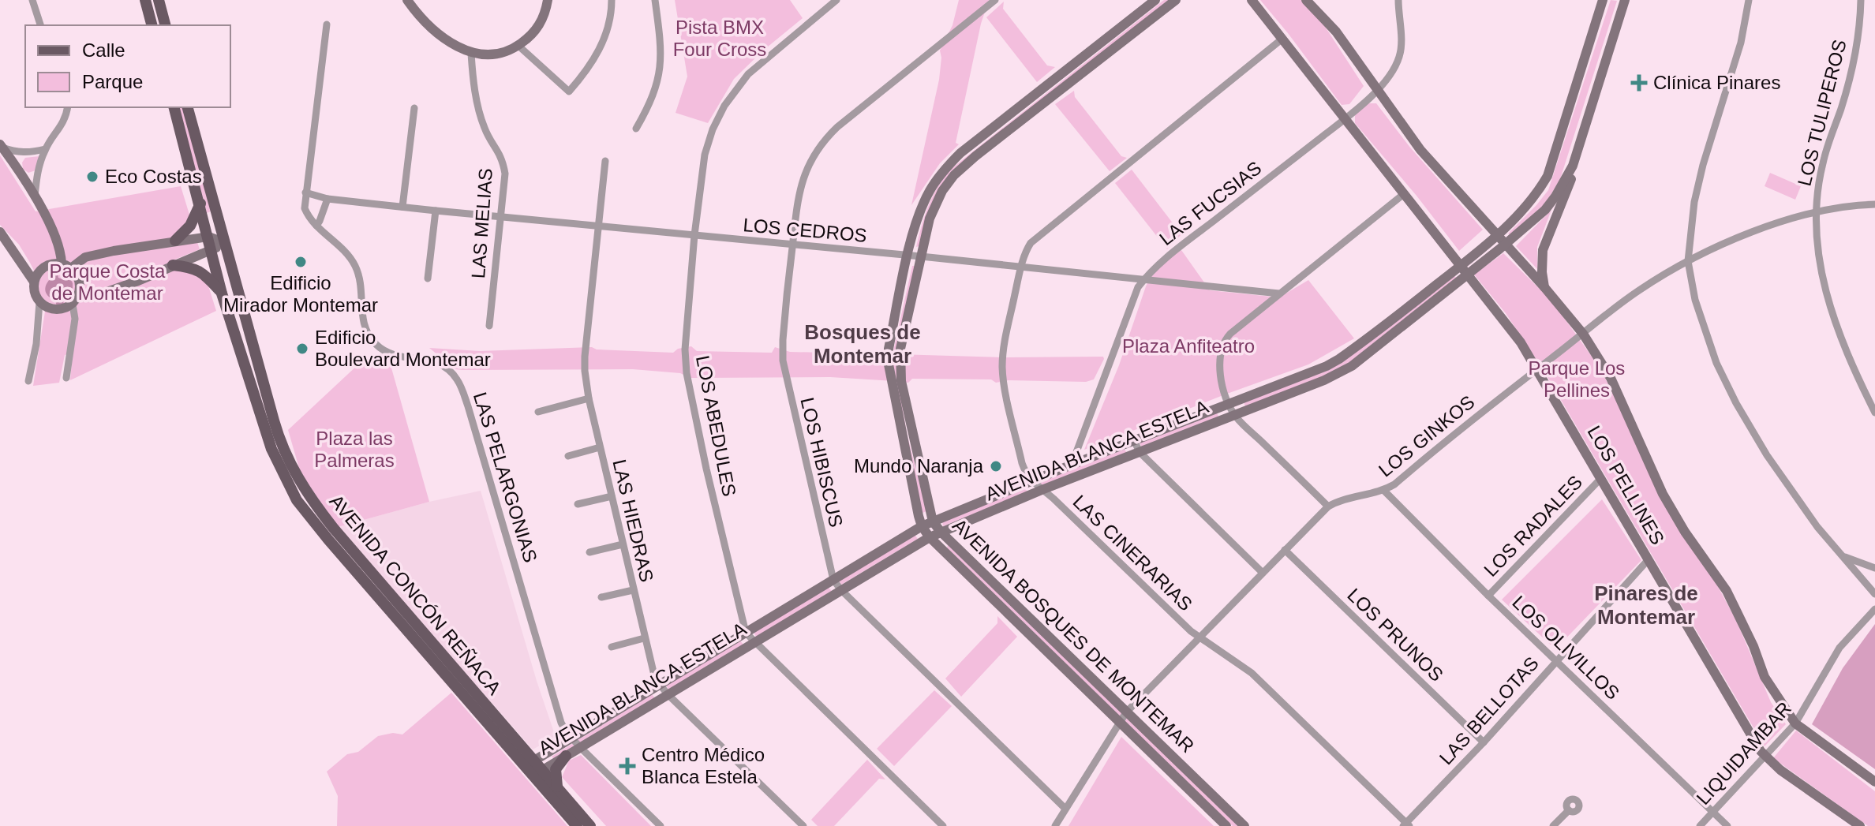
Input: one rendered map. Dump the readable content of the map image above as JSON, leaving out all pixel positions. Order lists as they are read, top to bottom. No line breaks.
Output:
{"streets":{"main road":["AVENIDA BLANCA ESTELA","LOS PELLINES","AVENIDA CONCÓN REÑACA","AVENIDA BOSQUES DE MONTEMAR"],"street":["LOS TULIPEROS","LAS FUCSIAS","LAS MELIAS","LOS CEDROS","LOS ABEDULES","LOS GINKOS","LOS HIBISCUS","LAS PELARGONIAS","LAS HIEDRAS","LOS RADALES","LAS CINERARIAS","LOS PRUNOS","LOS OLIVILLOS","LAS BELLOTAS","LIQUIDAMBAR"]},"crossings":[["LOS TULIPEROS","LOS GINKOS"],["LAS FUCSIAS","LOS CEDROS"],["LAS FUCSIAS","AVENIDA BLANCA ESTELA"],["LAS FUCSIAS","LOS PELLINES"],["LAS MELIAS","LOS CEDROS"],["LOS CEDROS","LOS ABEDULES"],["LOS CEDROS","LOS HIBISCUS"],["LOS CEDROS","LAS PELARGONIAS"],["LOS CEDROS","LAS HIEDRAS"],["LOS CEDROS","LAS CINERARIAS"],["LOS CEDROS","AVENIDA BOSQUES DE MONTEMAR"],["LOS ABEDULES","AVENIDA BLANCA ESTELA"],["LOS GINKOS","LOS HIBISCUS"],["LOS GINKOS","LOS PELLINES"],["LOS GINKOS","LAS CINERARIAS"],["LOS GINKOS","LOS PRUNOS"],["LOS GINKOS","AVENIDA BOSQUES DE MONTEMAR"],["LOS GINKOS","LOS OLIVILLOS"],["AVENIDA BLANCA ESTELA","LOS HIBISCUS"],["AVENIDA BLANCA ESTELA","LAS PELARGONIAS"],["AVENIDA BLANCA ESTELA","LOS PELLINES"],["AVENIDA BLANCA ESTELA","LAS HIEDRAS"],["AVENIDA BLANCA ESTELA","LAS CINERARIAS"],["AVENIDA BLANCA ESTELA","AVENIDA CONCÓN REÑACA"],["AVENIDA BLANCA ESTELA","AVENIDA BOSQUES DE MONTEMAR"],["LOS PELLINES","LOS RADALES"],["LOS PELLINES","LAS CINERARIAS"],["LOS PELLINES","LAS BELLOTAS"],["LOS PELLINES","LIQUIDAMBAR"],["LOS RADALES","LOS OLIVILLOS"],["LAS CINERARIAS","LAS BELLOTAS"],["LOS PRUNOS","LAS BELLOTAS"],["LOS OLIVILLOS","LAS BELLOTAS"],["LOS OLIVILLOS","LIQUIDAMBAR"]],"districts":["Bosques de Montemar","Pinares de Montemar"],"parks":["Pista BMX Four Cross","Parque Costa de Montemar","Plaza Anfiteatro","Parque Los Pellines","Plaza las Palmeras"],"places":{"health":["Clínica Pinares","Centro Médico Blanca Estela"],"other":["Eco Costas","Edificio Mirador Montemar","Edificio Boulevard Montemar","Mundo Naranja"]},"legend":["Calle","Parque"]}
